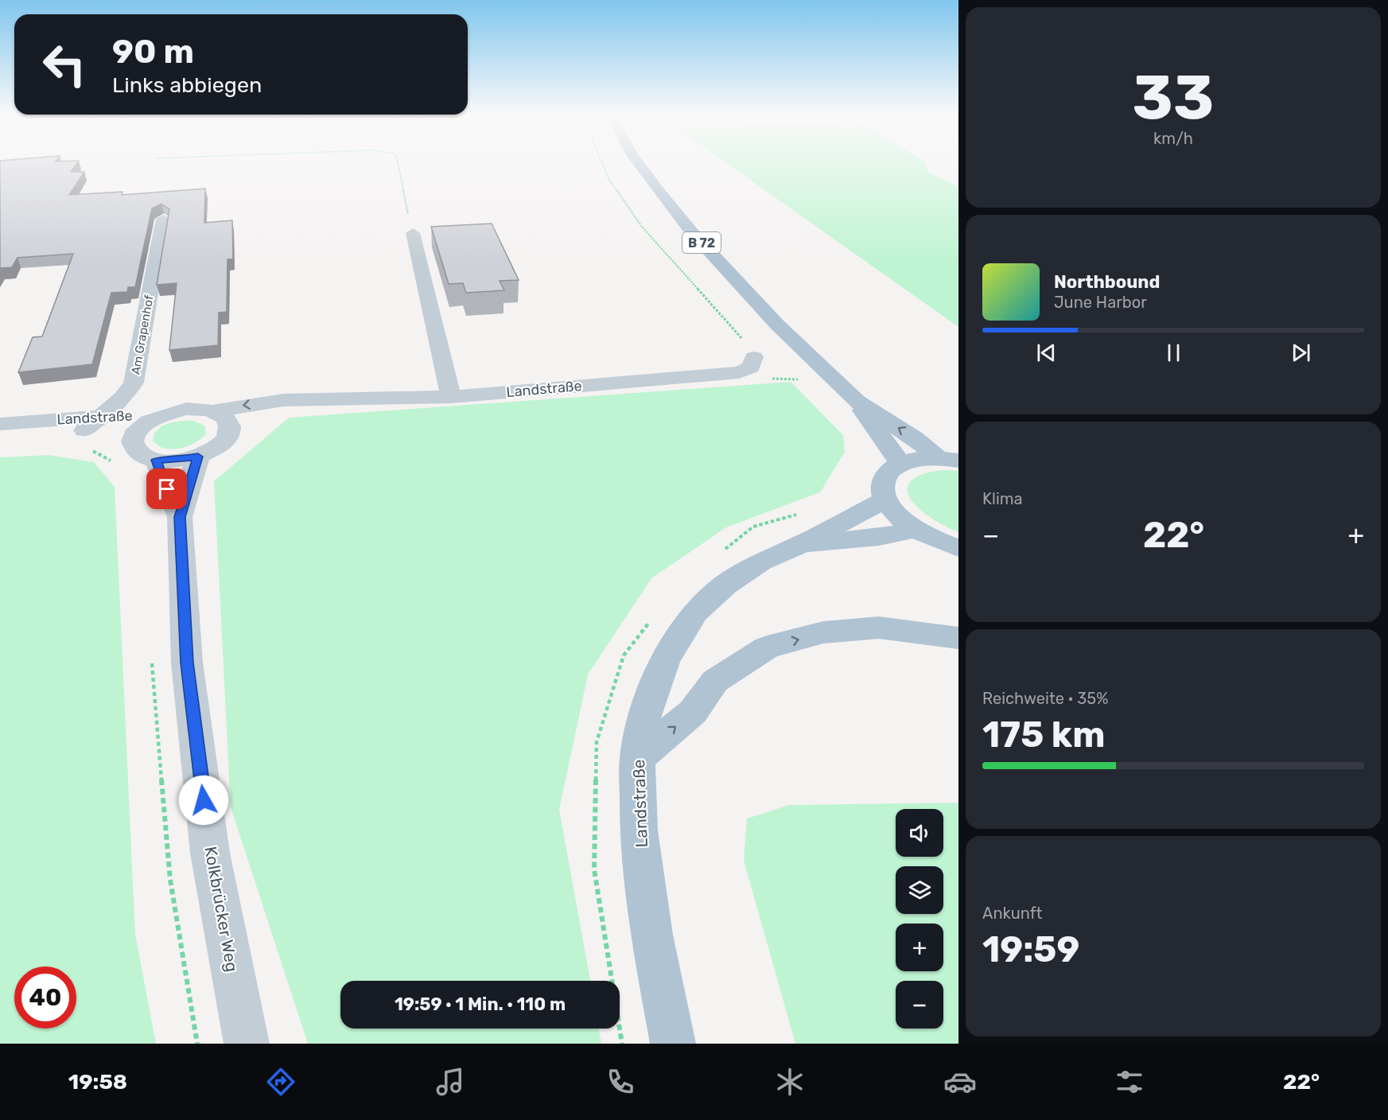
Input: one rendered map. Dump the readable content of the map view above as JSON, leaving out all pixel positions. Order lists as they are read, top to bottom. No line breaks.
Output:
{"streets":{"main road":["B 72","Landstraße"],"street":["Am Grapenhof","Kolkbrücker Weg"]},"crossings":[["Am Grapenhof","Landstraße"]],"page":{"tile":[["33","km/h"],"Klima",["Reichweite · 35%","175 km"],["Ankunft","19:59"]],"turn":["90 m","Links abbiegen"],"song":["Northbound","June Harbor"],"heat":["−","22°","+"],"map_buttons":["+","−"],"limit":"40","trip":"19:59 · 1 Min. · 110 m","tabs":["19:58","22°"]}}
